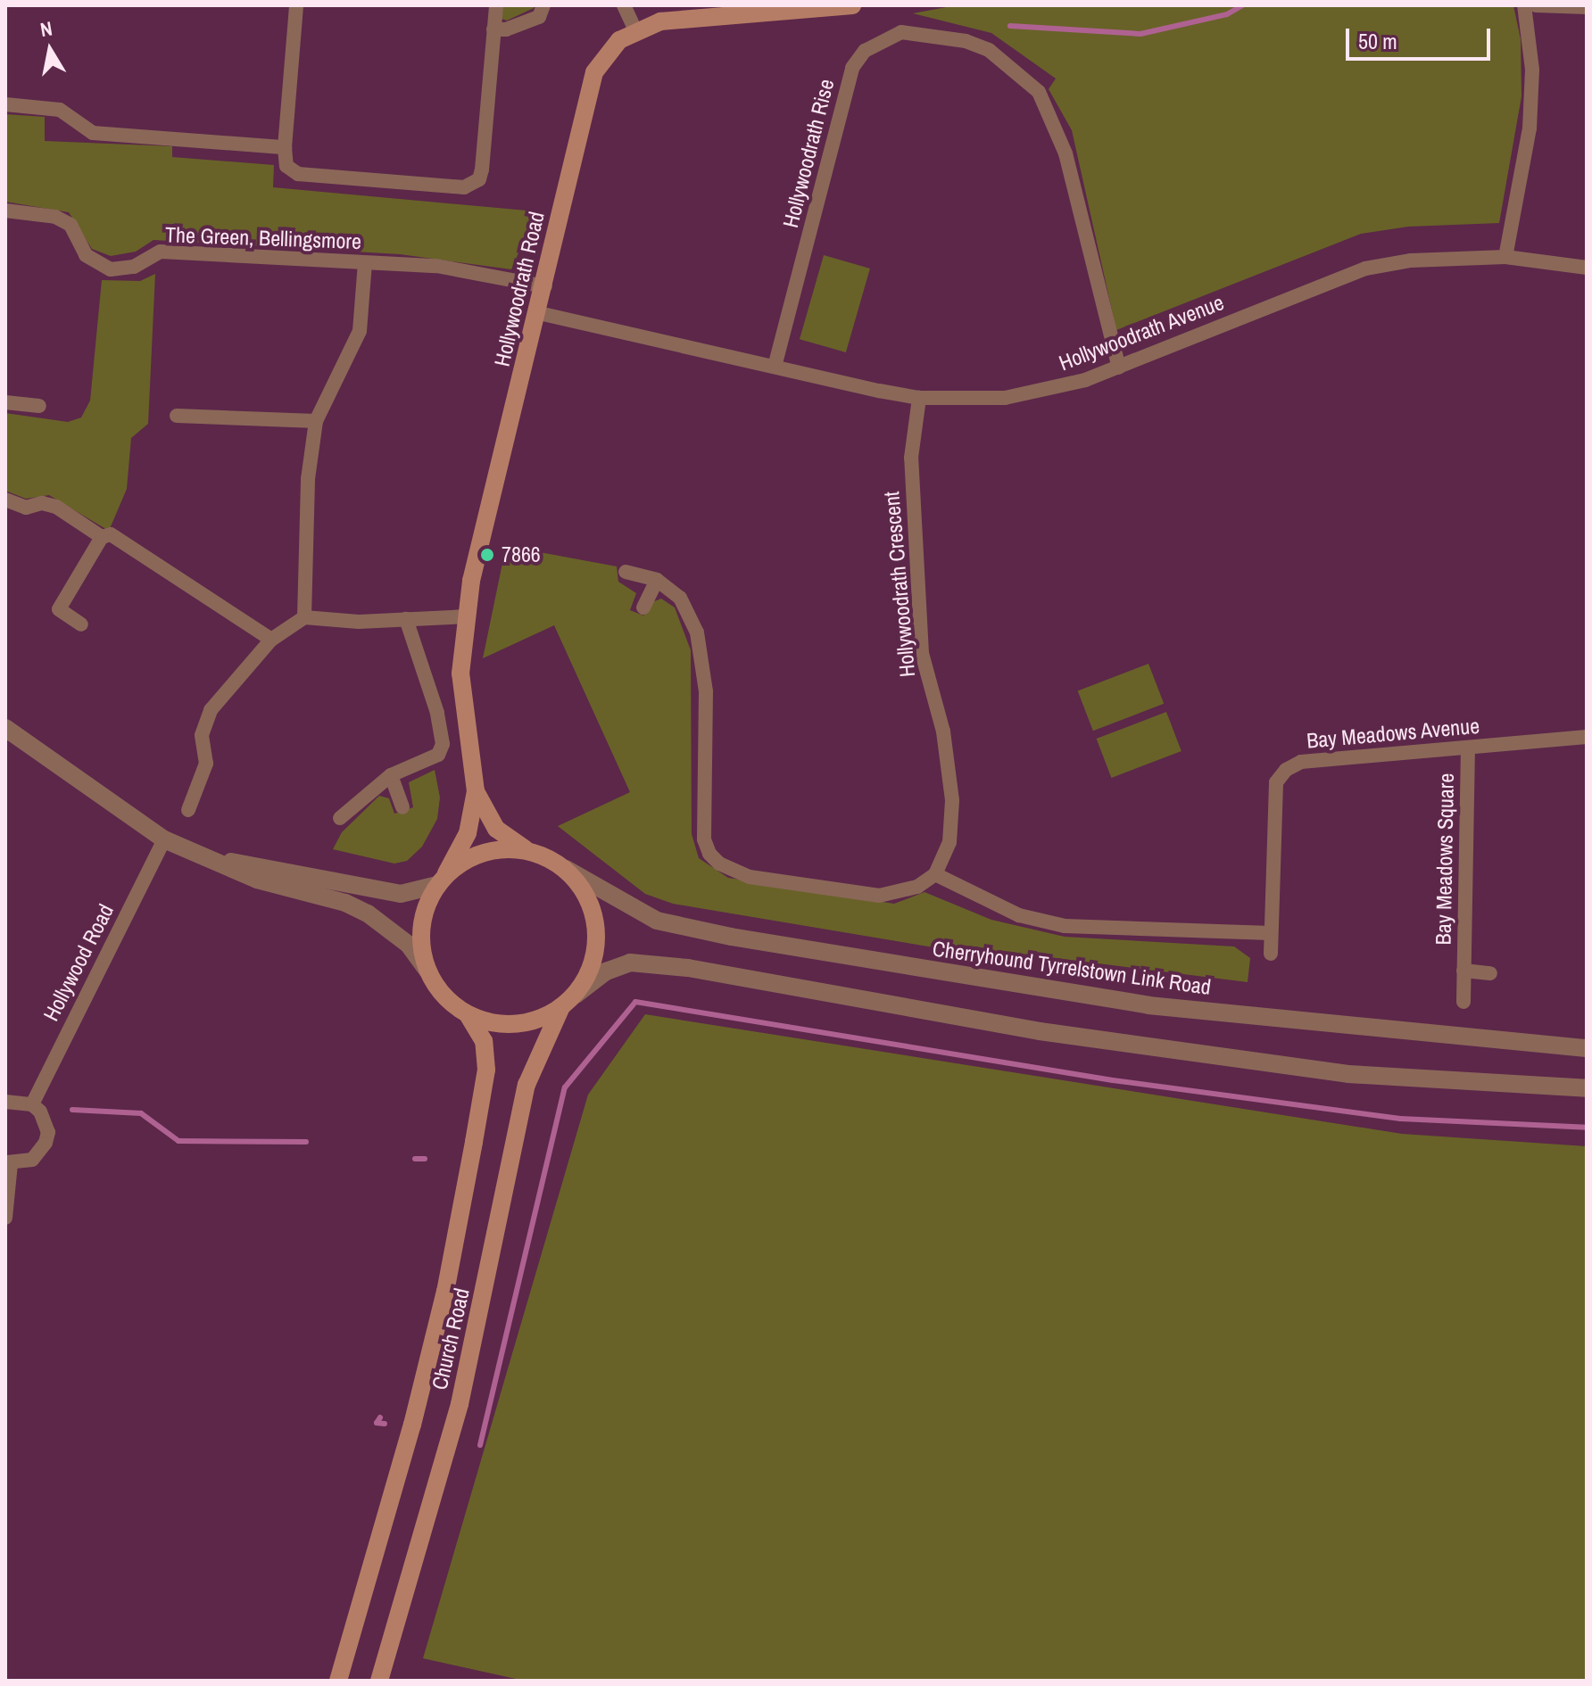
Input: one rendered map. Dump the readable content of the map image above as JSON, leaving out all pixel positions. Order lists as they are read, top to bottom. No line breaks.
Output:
{"streets":{"main road":["Hollywoodrath Road","Church Road"],"street":["Hollywoodrath Rise","The Green, Bellingsmore","Hollywoodrath Avenue","Hollywoodrath Crescent","Bay Meadows Avenue","Bay Meadows Square","Hollywood Road","Cherryhound Tyrrelstown Link Road"]},"crossings":[["Hollywoodrath Rise","Hollywoodrath Avenue"],["The Green, Bellingsmore","Hollywoodrath Road"],["Hollywoodrath Road","Hollywoodrath Avenue"],["Hollywoodrath Road","Cherryhound Tyrrelstown Link Road"],["Hollywoodrath Road","Church Road"],["Hollywoodrath Avenue","Hollywoodrath Crescent"],["Bay Meadows Avenue","Bay Meadows Square"],["Cherryhound Tyrrelstown Link Road","Church Road"]],"places":["7866"],"scale_bar":"50 m","north":"top"}
